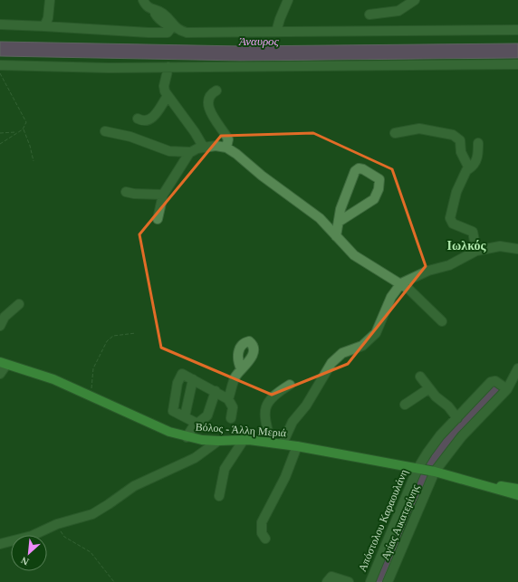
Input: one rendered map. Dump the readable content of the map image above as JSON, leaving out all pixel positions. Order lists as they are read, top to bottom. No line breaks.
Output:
{"streets":{"main road":["Βόλος - Άλλη Μεριά"],"street":["Απόστολου Καραουλάνη","Αγίας Αικατερίνης"]},"crossings":[["Βόλος - Άλλη Μεριά","Απόστολου Καραουλάνη"],["Βόλος - Άλλη Μεριά","Αγίας Αικατερίνης"],["Απόστολου Καραουλάνη","Αγίας Αικατερίνης"]],"districts":["Ιωλκός"],"water":["Άναυρος"],"north":"bottom left"}
